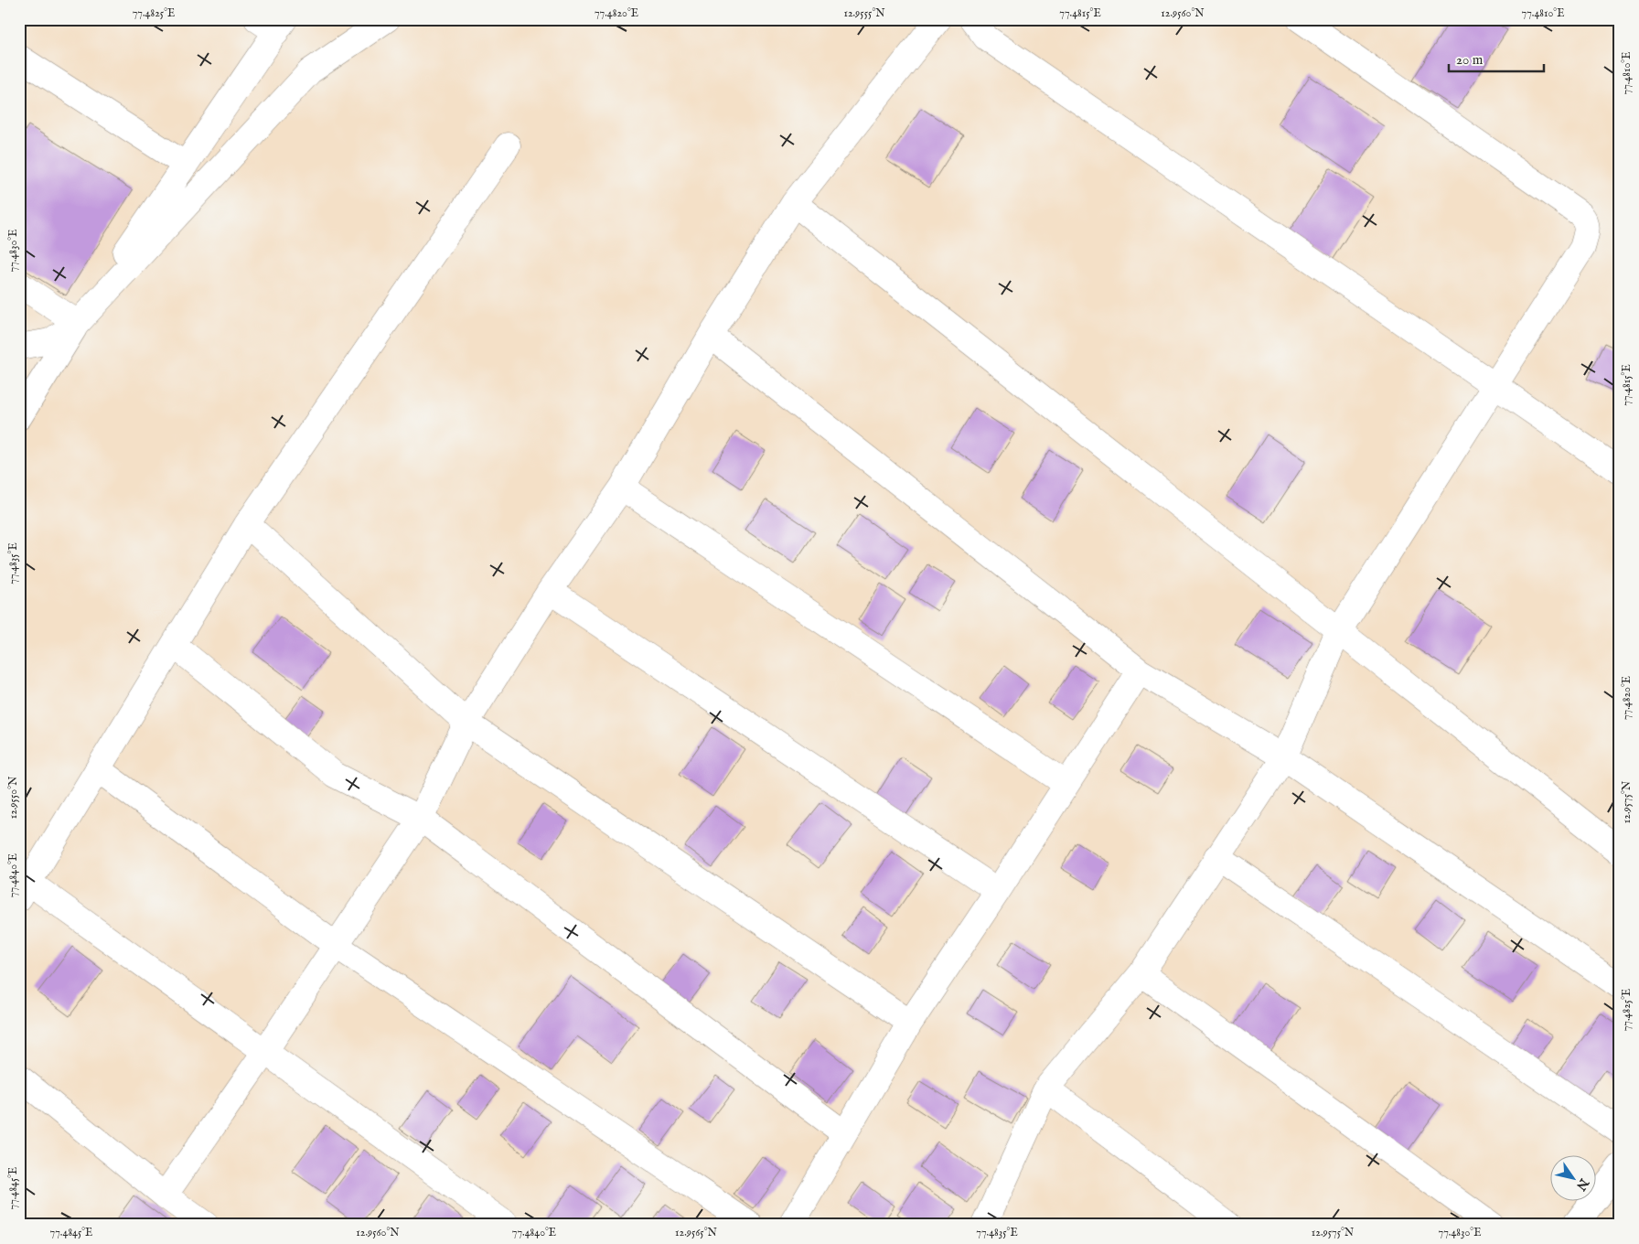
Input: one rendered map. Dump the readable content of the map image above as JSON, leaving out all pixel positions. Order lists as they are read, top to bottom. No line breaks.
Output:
{"scale_bar":"20 m","north":"bottom right","coordinates":["77.4825°E","77.4820°E","12.9555°N","77.4815°E","12.9560°N","77.4810°E","77.4830°E","77.4835°E","12.9550°N","12.9575°N","77.4840°E","77.4845°E","12.9565°N"]}
